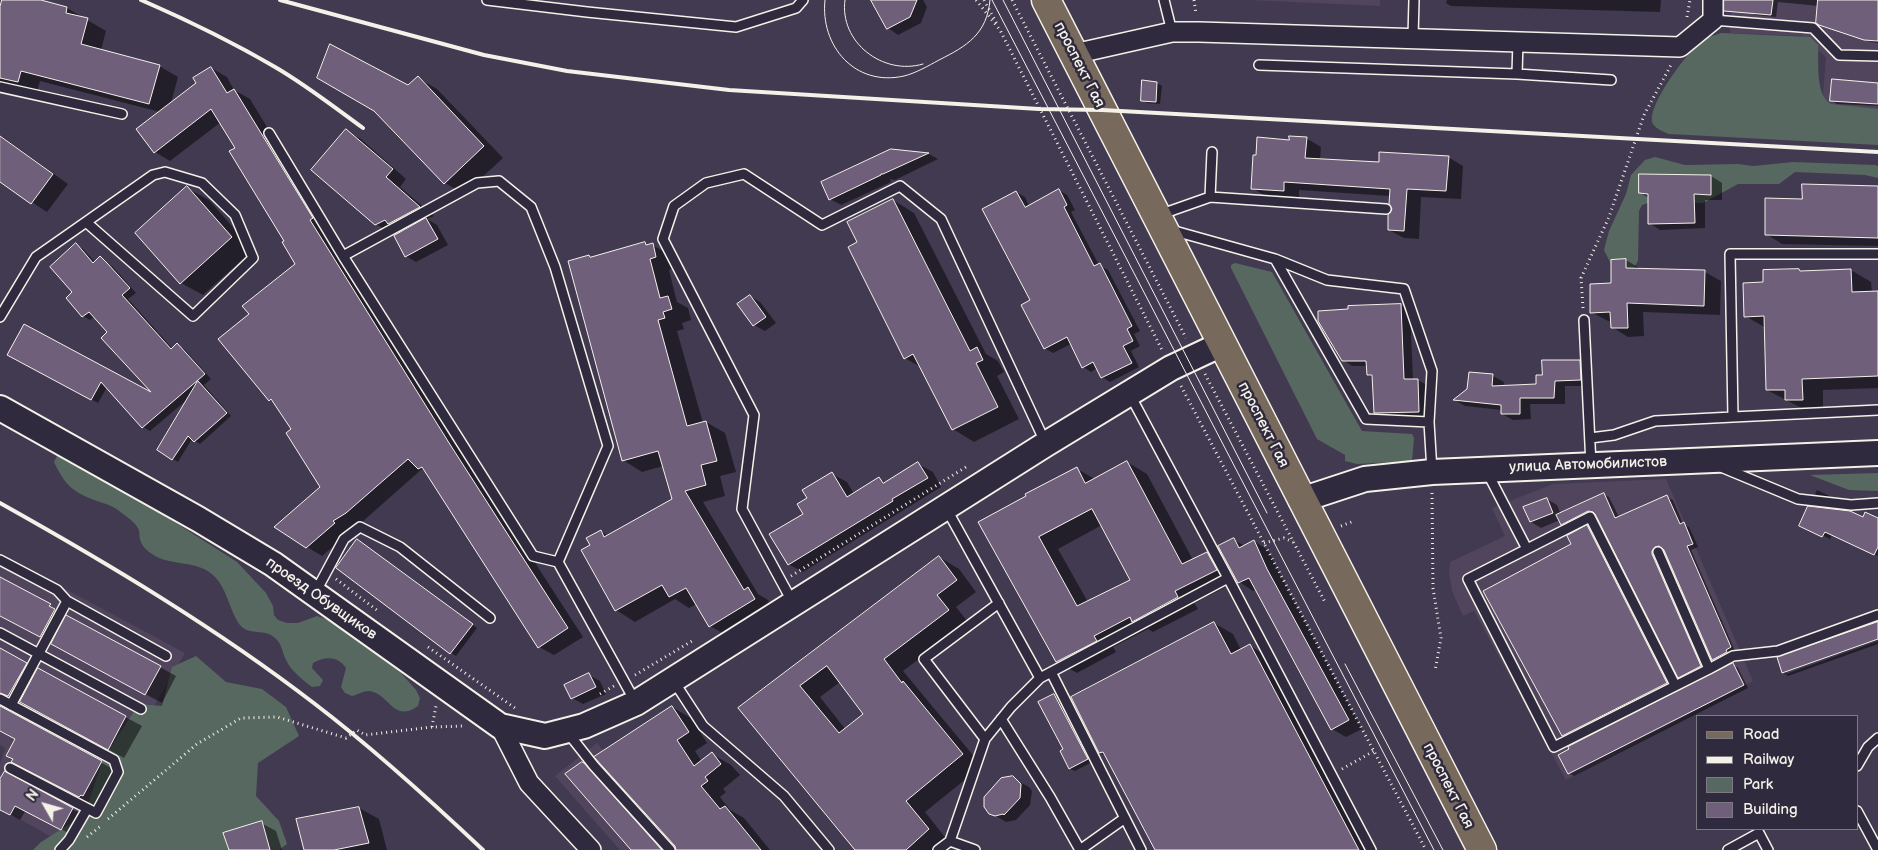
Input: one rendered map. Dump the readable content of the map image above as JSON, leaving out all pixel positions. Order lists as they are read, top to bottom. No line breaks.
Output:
{"streets":{"main road":["проспект Гая"],"street":["улица Автомобилистов","проезд Обувщиков"]},"crossings":[["проспект Гая","улица Автомобилистов"]],"legend":["Road","Railway","Park","Building"],"north":"top left"}
